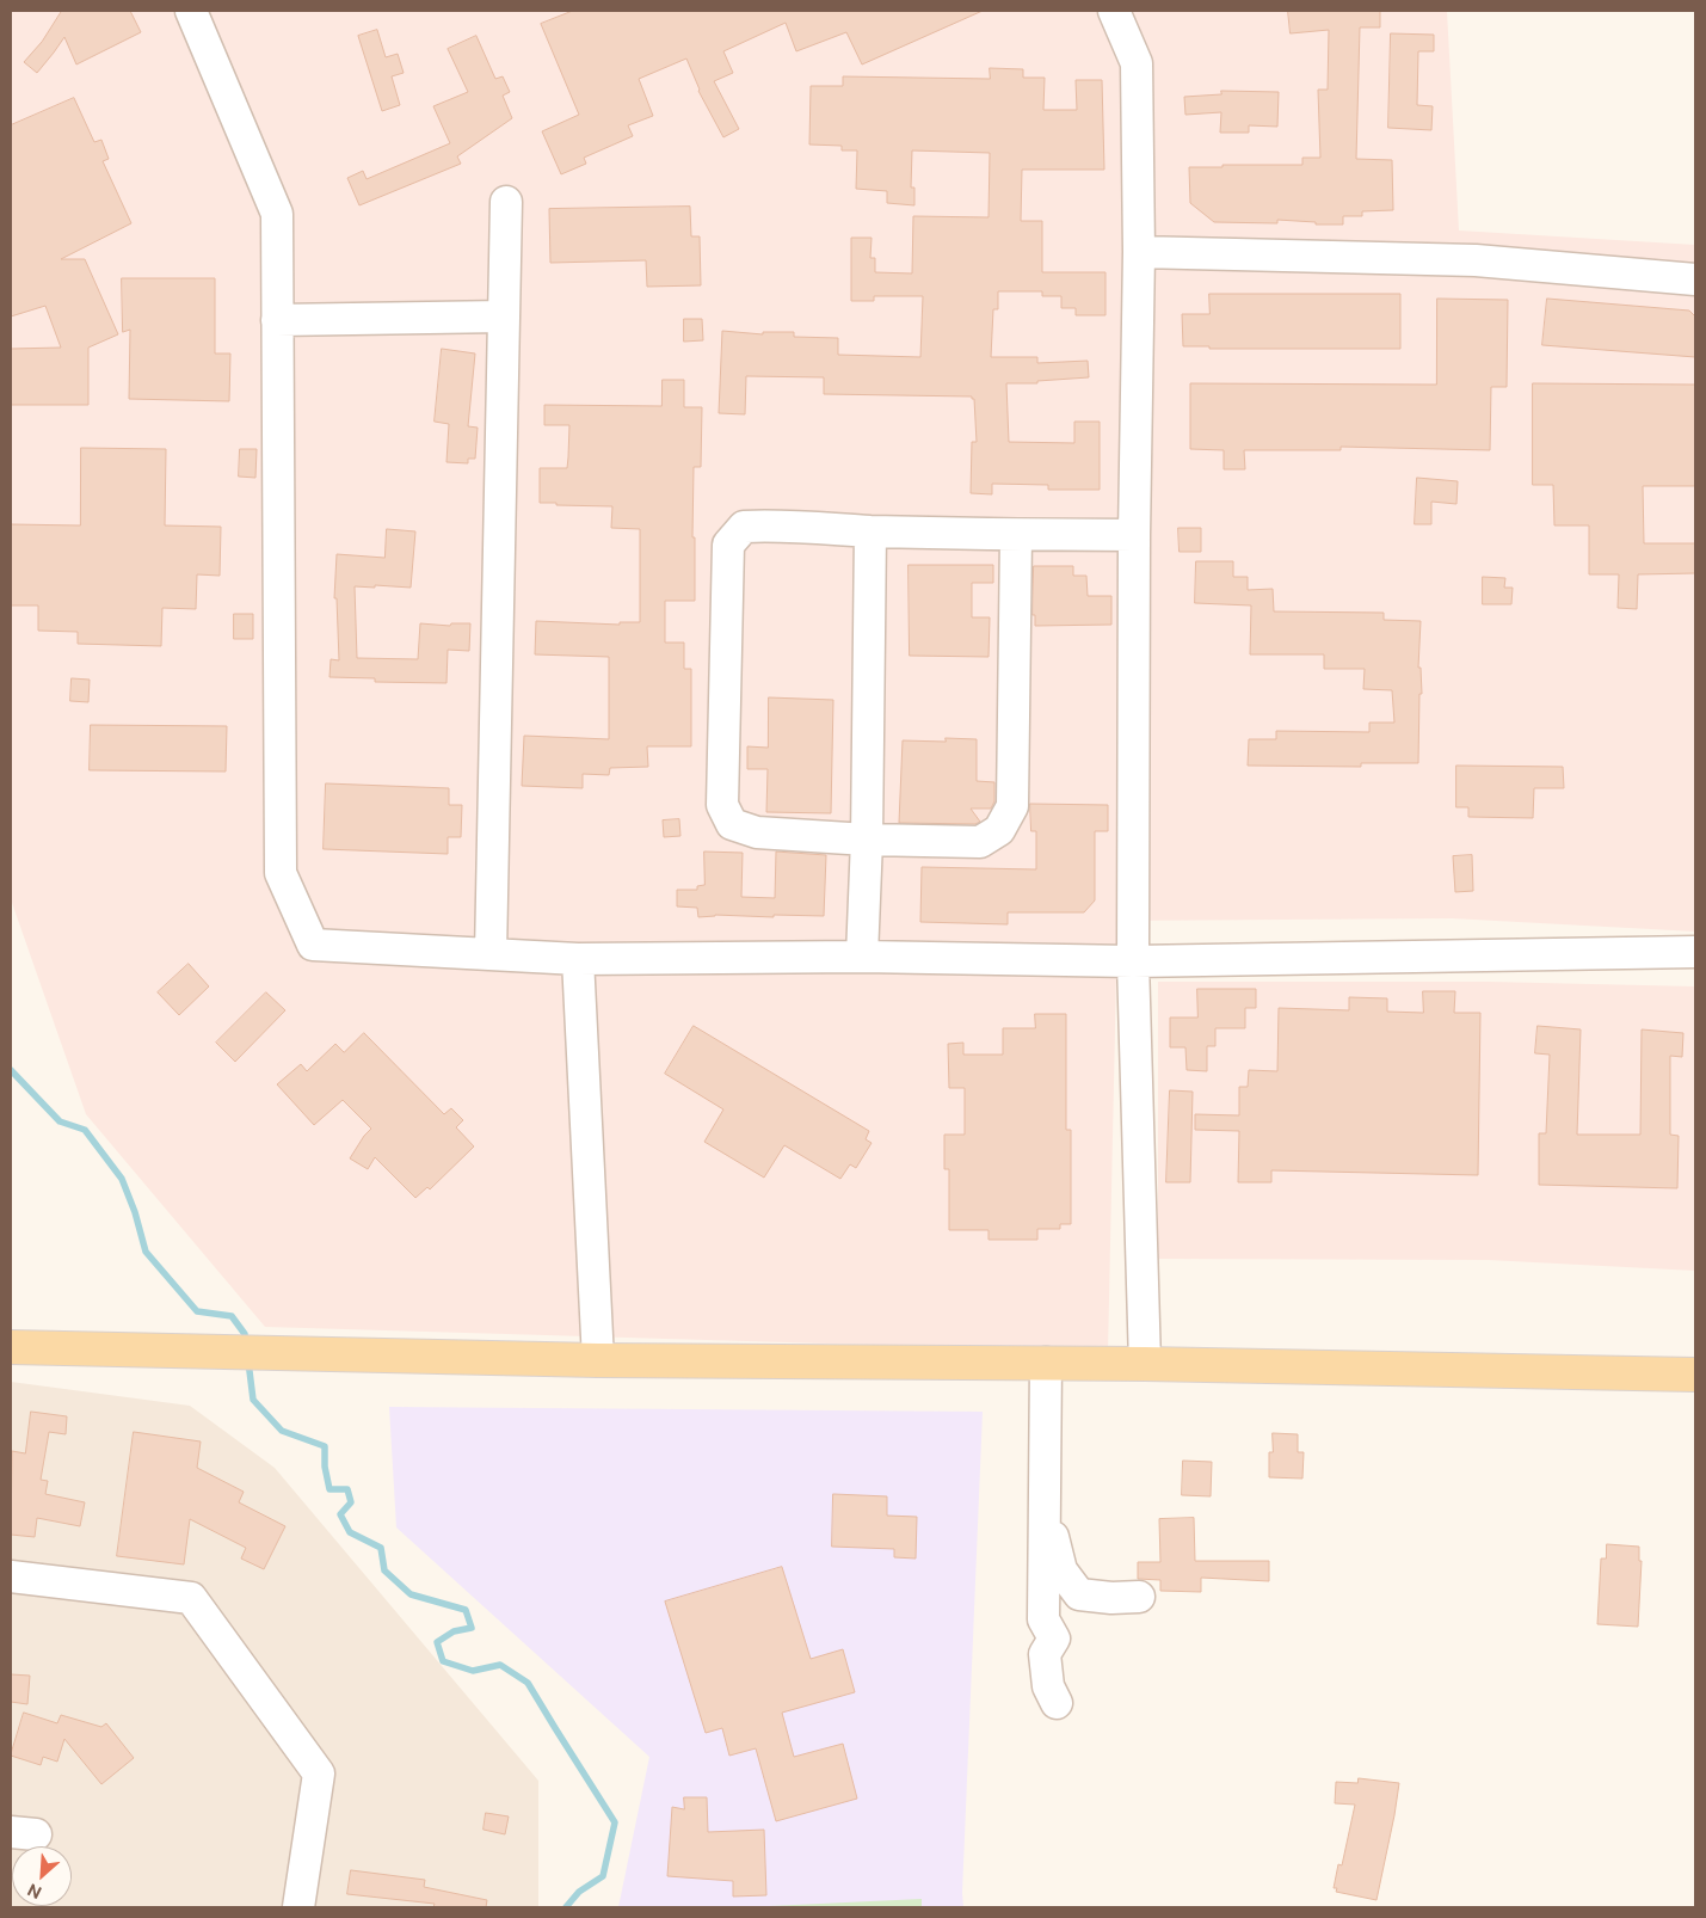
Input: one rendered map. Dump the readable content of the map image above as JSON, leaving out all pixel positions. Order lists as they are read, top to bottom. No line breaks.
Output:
{"north":"bottom left"}
